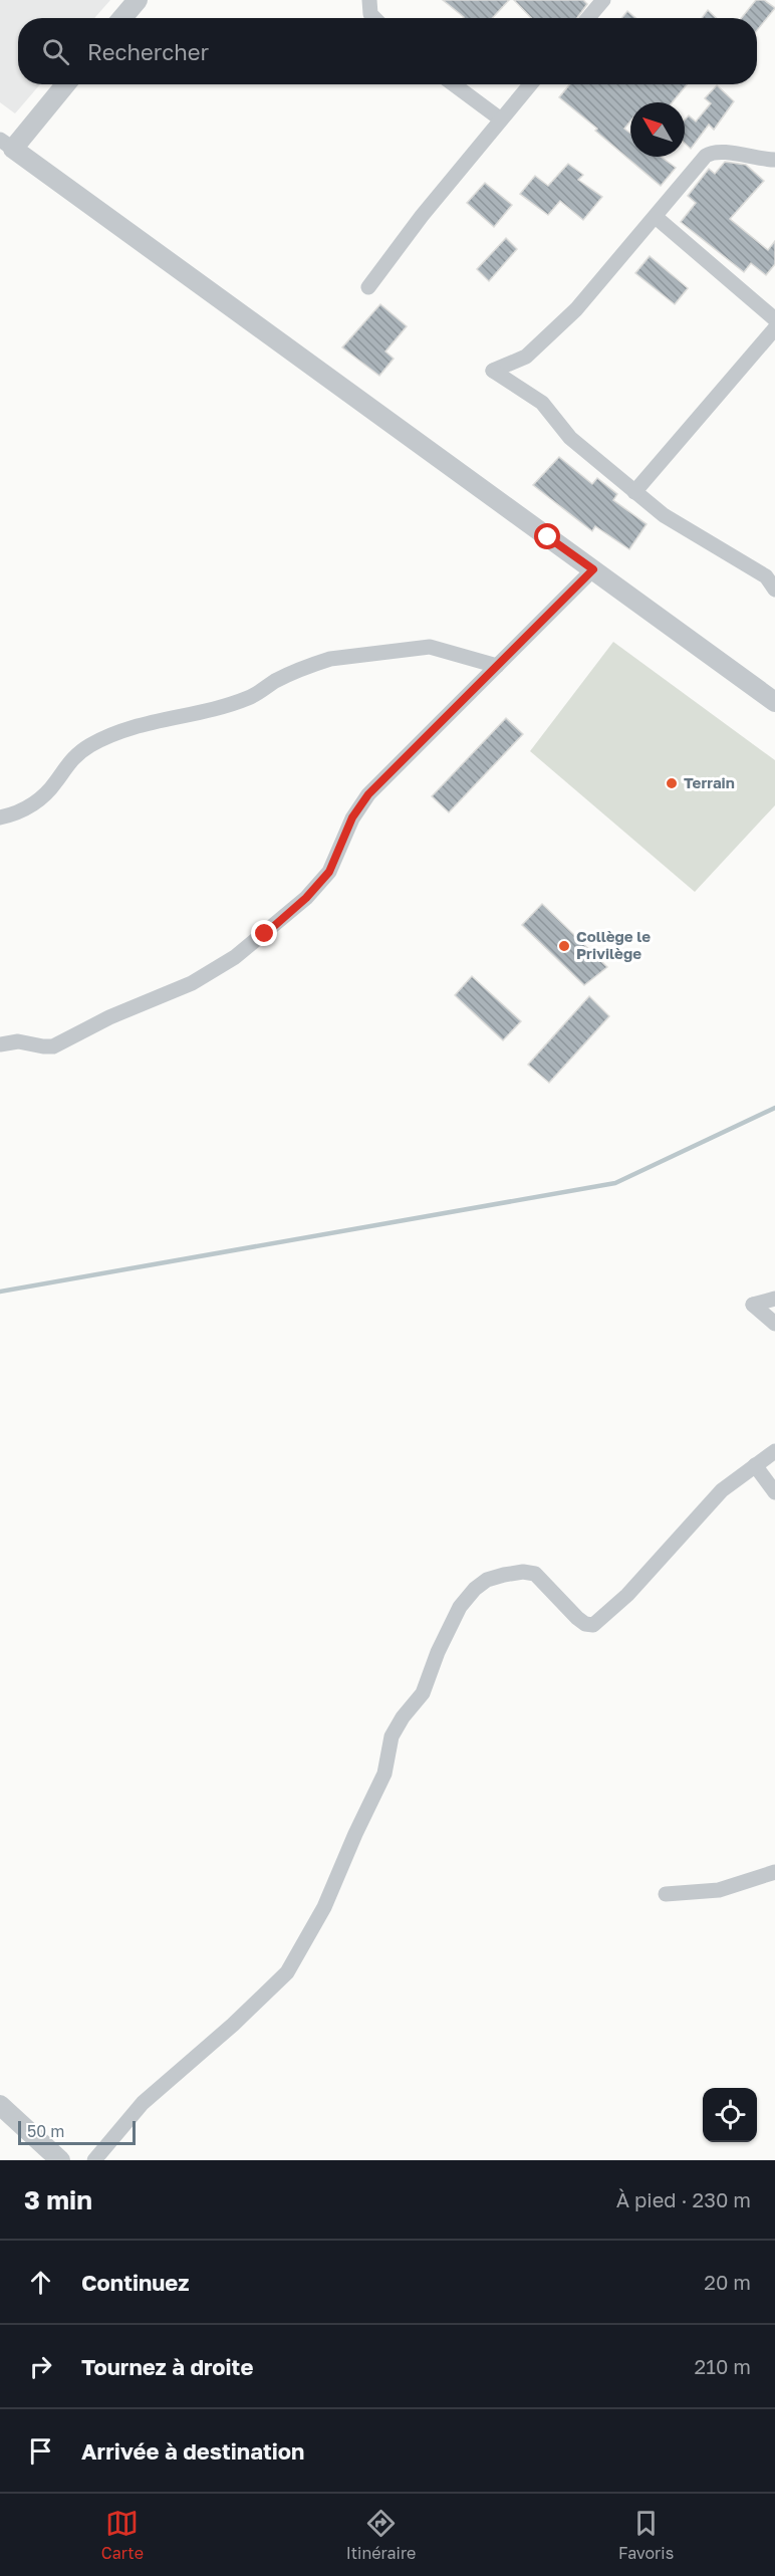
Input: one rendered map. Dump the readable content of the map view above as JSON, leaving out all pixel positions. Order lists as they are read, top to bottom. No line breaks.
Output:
{"places":["Terrain","Collège le Privilège"],"scale_bar":"50 m","north":"top left","page":{"search":"Rechercher","scale":"50 m","heading":["3 min","À pied · 230 m"],"list":[["Continuez","20 m"],["Tournez à droite","210 m"],"Arrivée à destination"],"nav":["Carte","Itinéraire","Favoris"]}}
